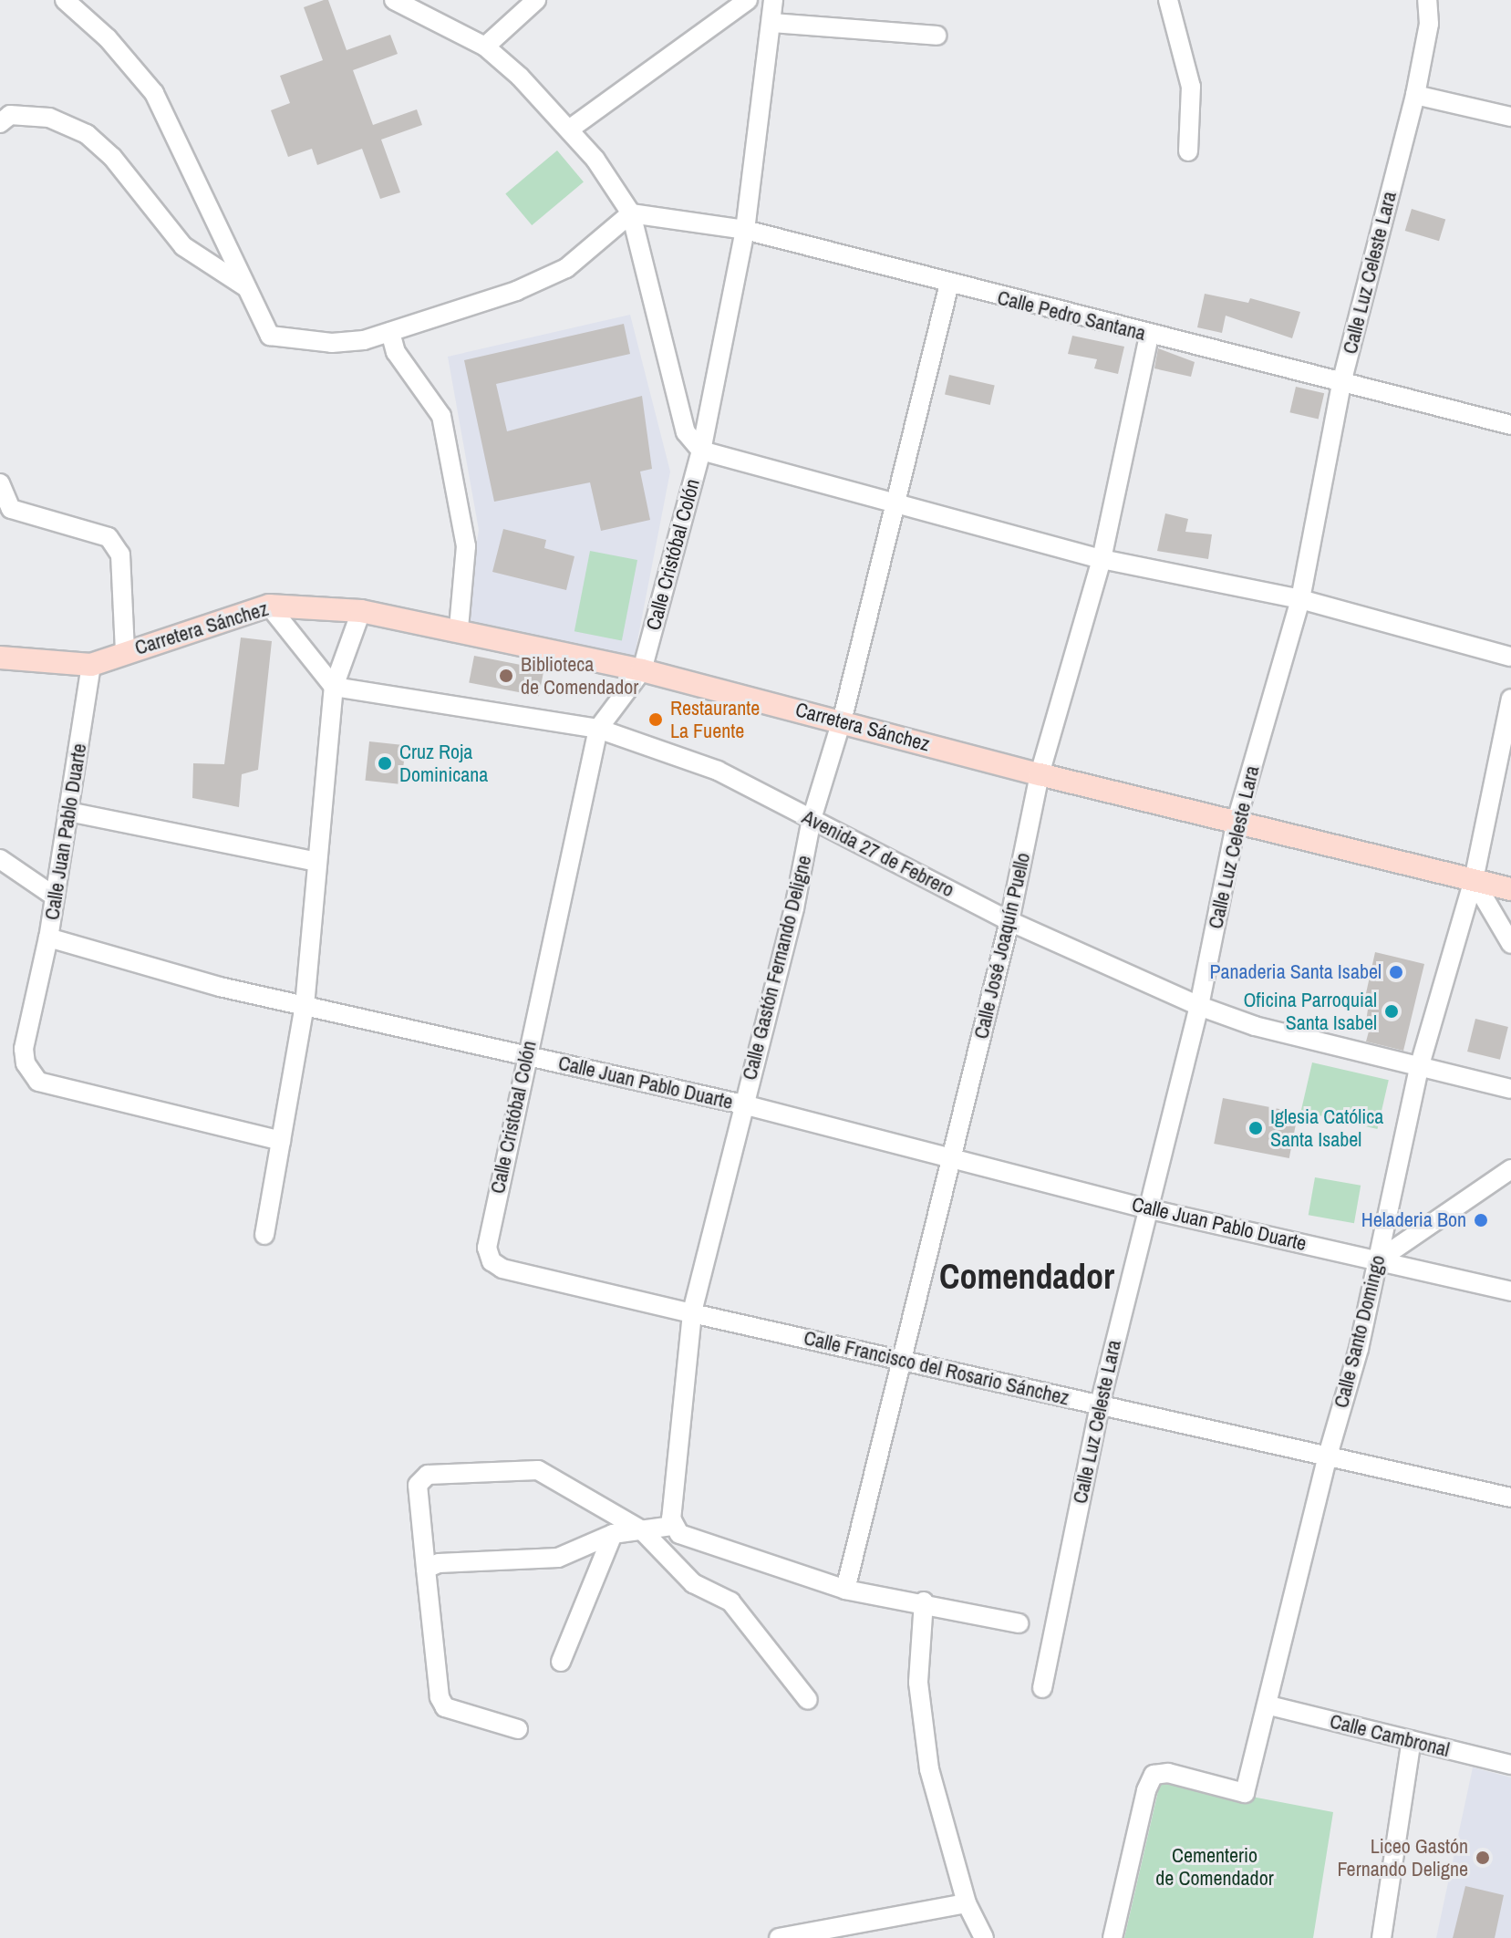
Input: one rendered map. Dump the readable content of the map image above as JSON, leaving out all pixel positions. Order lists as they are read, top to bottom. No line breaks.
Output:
{"streets":{"main road":["Carretera Sánchez"],"street":["Calle Luz Celeste Lara","Calle Pedro Santana","Calle Cristóbal Colón","Calle Juan Pablo Duarte","Avenida 27 de Febrero","Calle José Joaquín Puello","Calle Gastón Fernando Deligne","Calle Santo Domingo","Calle Francisco del Rosario Sánchez","Calle Cambronal"]},"crossings":[["Calle Luz Celeste Lara","Calle Pedro Santana"],["Calle Luz Celeste Lara","Carretera Sánchez"],["Calle Luz Celeste Lara","Calle Juan Pablo Duarte"],["Calle Luz Celeste Lara","Avenida 27 de Febrero"],["Calle Luz Celeste Lara","Calle Francisco del Rosario Sánchez"],["Calle Pedro Santana","Calle Cristóbal Colón"],["Calle Pedro Santana","Calle José Joaquín Puello"],["Calle Pedro Santana","Calle Gastón Fernando Deligne"],["Calle Cristóbal Colón","Carretera Sánchez"],["Calle Cristóbal Colón","Calle Juan Pablo Duarte"],["Calle Cristóbal Colón","Avenida 27 de Febrero"],["Calle Cristóbal Colón","Calle Francisco del Rosario Sánchez"],["Carretera Sánchez","Calle Juan Pablo Duarte"],["Carretera Sánchez","Calle José Joaquín Puello"],["Carretera Sánchez","Calle Gastón Fernando Deligne"],["Carretera Sánchez","Calle Santo Domingo"],["Calle Juan Pablo Duarte","Calle José Joaquín Puello"],["Calle Juan Pablo Duarte","Calle Gastón Fernando Deligne"],["Calle Juan Pablo Duarte","Calle Santo Domingo"],["Avenida 27 de Febrero","Calle José Joaquín Puello"],["Avenida 27 de Febrero","Calle Gastón Fernando Deligne"],["Avenida 27 de Febrero","Calle Santo Domingo"],["Calle José Joaquín Puello","Calle Francisco del Rosario Sánchez"],["Calle Gastón Fernando Deligne","Calle Francisco del Rosario Sánchez"],["Calle Santo Domingo","Calle Francisco del Rosario Sánchez"],["Calle Santo Domingo","Calle Cambronal"]],"districts":["Comendador"],"parks":["Cementerio de Comendador"],"places":["Biblioteca de Comendador","Restaurante La Fuente","Cruz Roja Dominicana","Panaderia Santa Isabel","Oficina Parroquial Santa Isabel","Iglesia Católica Santa Isabel","Heladeria Bon","Liceo Gastón Fernando Deligne"]}
